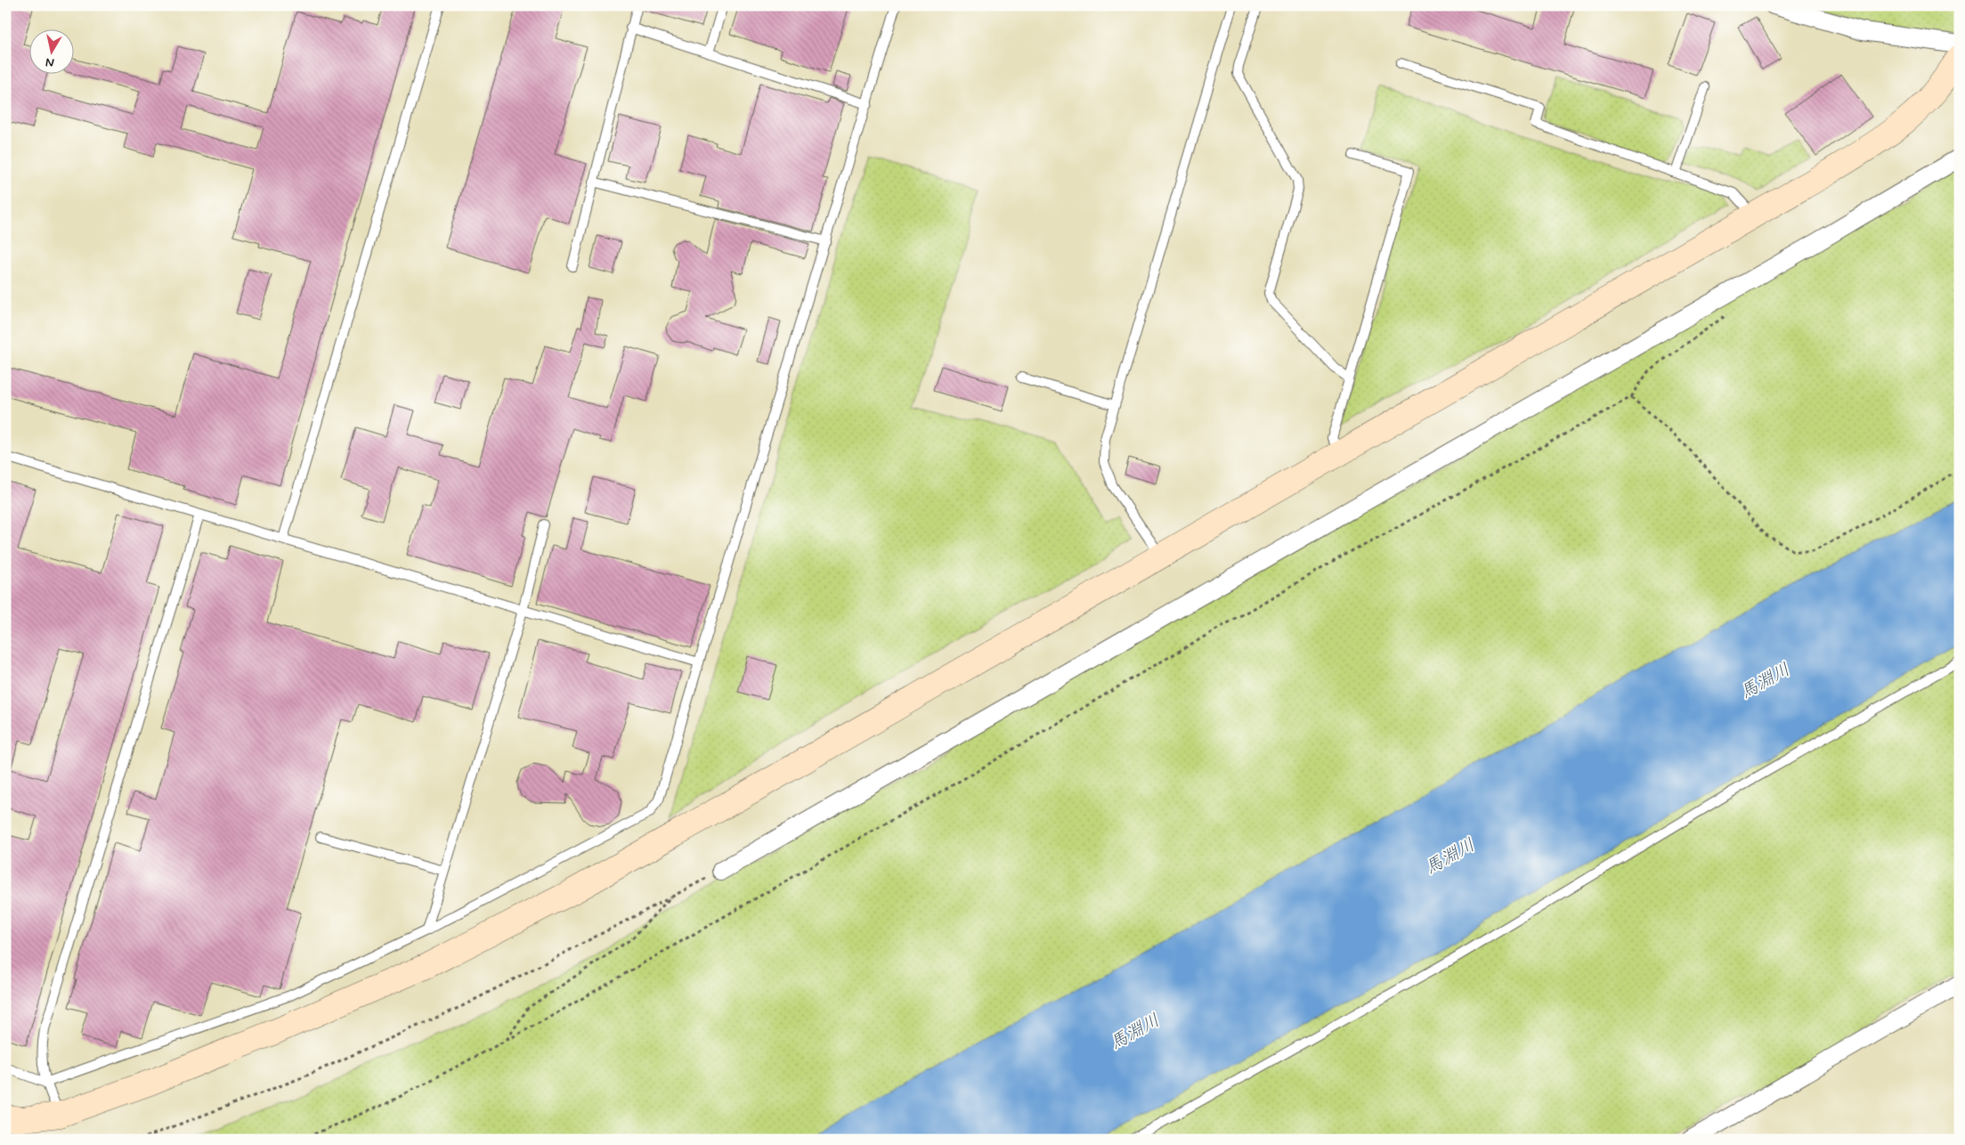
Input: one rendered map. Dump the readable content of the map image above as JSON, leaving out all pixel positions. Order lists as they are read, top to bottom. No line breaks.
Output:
{"water":["馬淵川"],"north":"bottom"}
